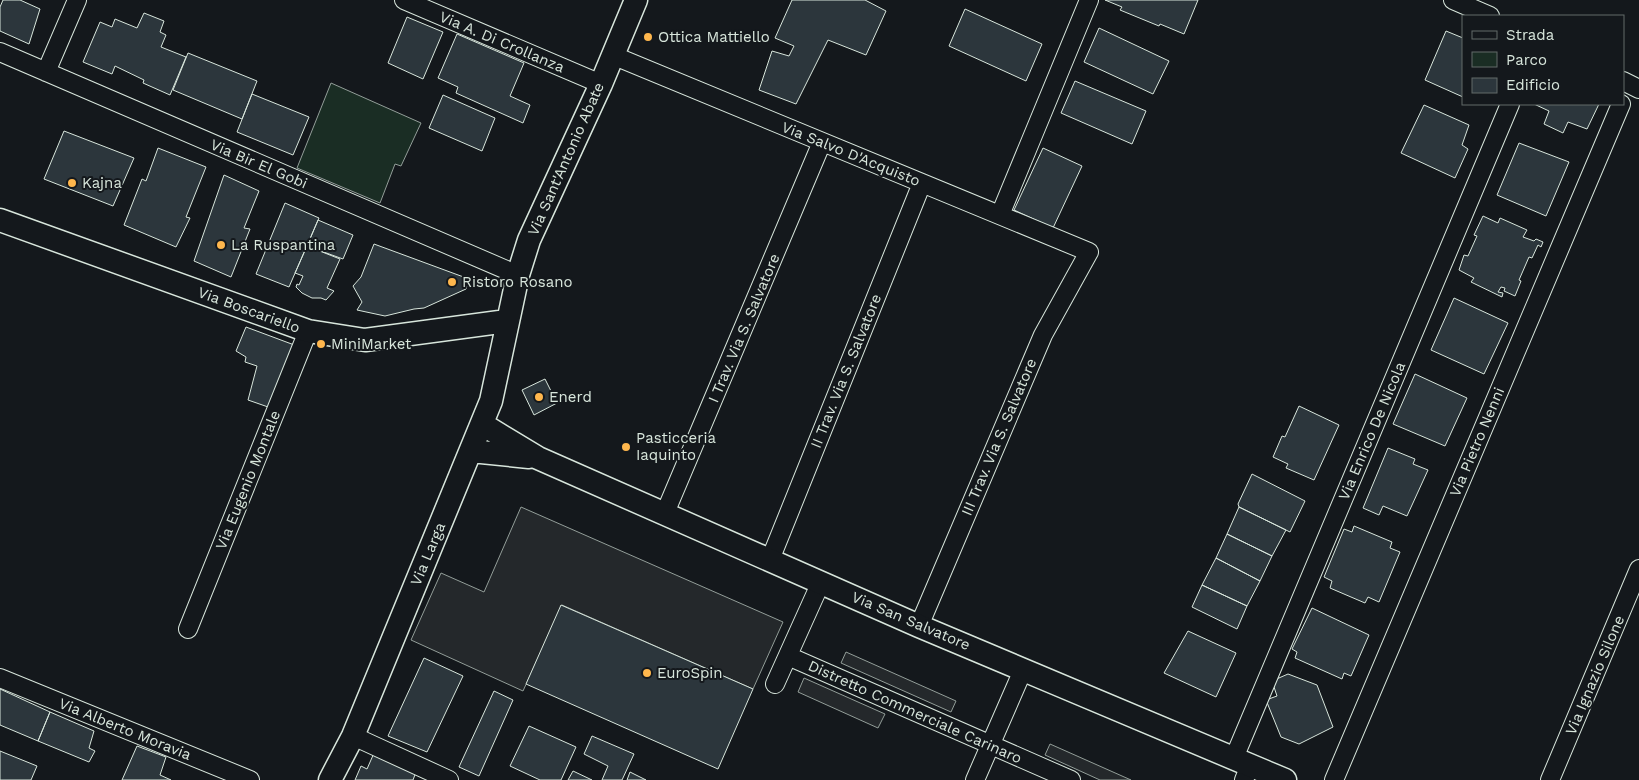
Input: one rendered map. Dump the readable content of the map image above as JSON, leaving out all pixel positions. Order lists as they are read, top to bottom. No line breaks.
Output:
{"streets":{"street":["Via A. Di Crollanza","Via Salvo D'Acquisto","Via Sant'Antonio Abate","Via Bir El Gobi","Via Boscariello","I Trav. Via S. Salvatore","II Trav. Via S. Salvatore","Via Enrico De Nicola","III Trav. Via S. Salvatore","Via Pietro Nenni","Via Eugenio Montale","Via Larga","Via San Salvatore","Via Ignazio Silone","Distretto Commerciale Carinaro","Via Alberto Moravia"]},"crossings":[["Via A. Di Crollanza","Via Sant'Antonio Abate"],["Via Salvo D'Acquisto","Via Sant'Antonio Abate"],["Via Salvo D'Acquisto","I Trav. Via S. Salvatore"],["Via Salvo D'Acquisto","II Trav. Via S. Salvatore"],["Via Salvo D'Acquisto","III Trav. Via S. Salvatore"],["Via Sant'Antonio Abate","Via Bir El Gobi"],["Via Sant'Antonio Abate","Via Boscariello"],["Via Sant'Antonio Abate","Via Larga"],["Via Boscariello","Via Eugenio Montale"],["Via Boscariello","Via Larga"],["I Trav. Via S. Salvatore","Via San Salvatore"],["II Trav. Via S. Salvatore","Via San Salvatore"],["Via Enrico De Nicola","Via San Salvatore"],["III Trav. Via S. Salvatore","Via San Salvatore"],["Via Larga","Via San Salvatore"]],"places":["Ottica Mattiello","Kajna","La Ruspantina","Ristoro Rosano","MiniMarket","Enerd","Pasticceria Iaquinto","EuroSpin"],"legend":["Strada","Parco","Edificio"]}
